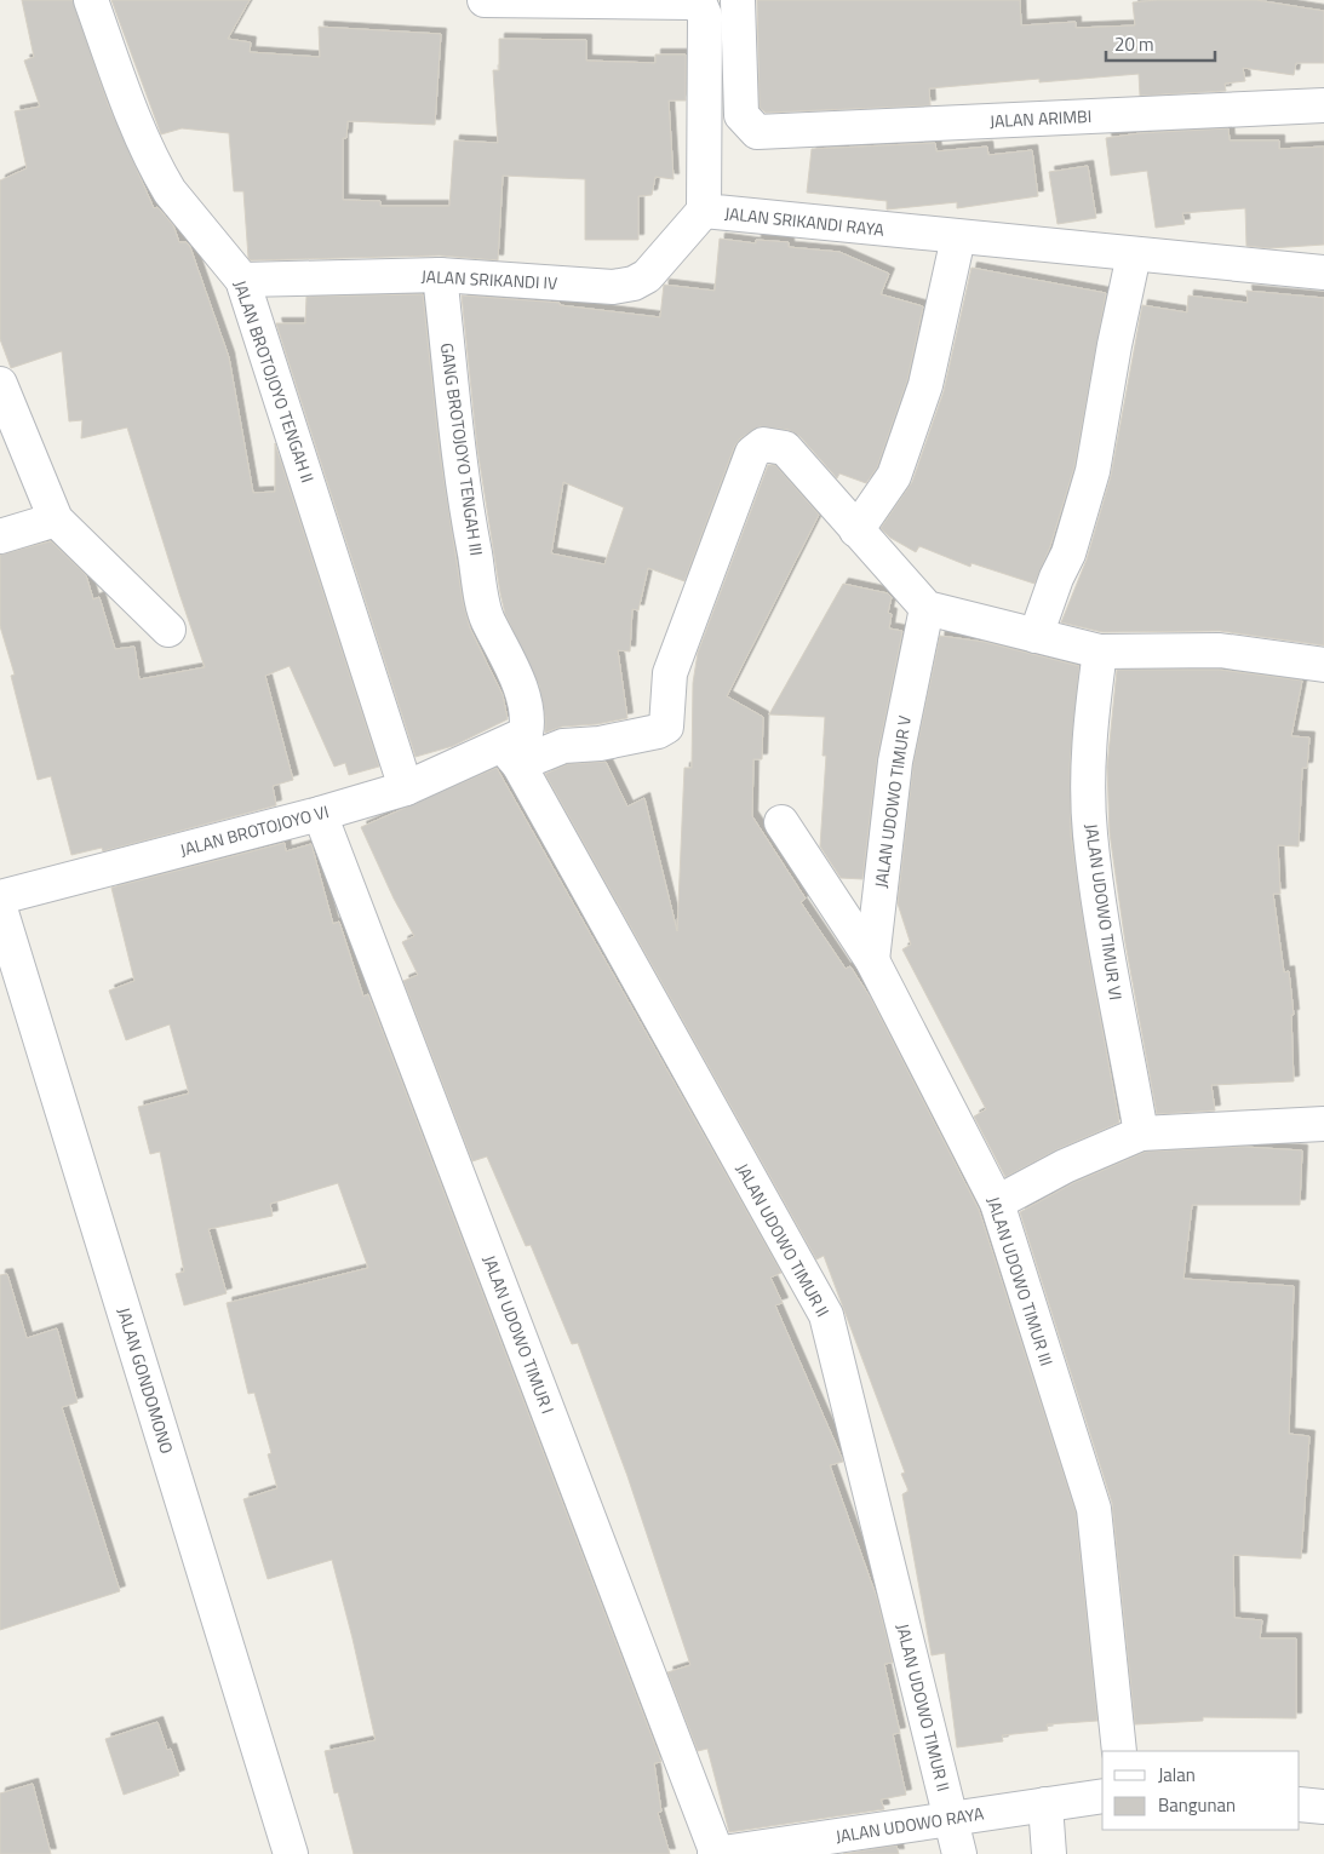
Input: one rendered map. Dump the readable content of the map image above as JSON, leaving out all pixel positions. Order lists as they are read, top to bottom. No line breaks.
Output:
{"streets":{"street":["JALAN ARIMBI","JALAN SRIKANDI RAYA","JALAN SRIKANDI IV","JALAN BROTOJOYO TENGAH II","GANG BROTOJOYO TENGAH III","JALAN UDOWO TIMUR V","JALAN BROTOJOYO VI","JALAN UDOWO TIMUR VI","JALAN UDOWO TIMUR II","JALAN UDOWO TIMUR III","JALAN UDOWO TIMUR I","JALAN GONDOMONO","JALAN UDOWO RAYA"]},"crossings":[["JALAN SRIKANDI RAYA","JALAN SRIKANDI IV"],["JALAN SRIKANDI IV","JALAN BROTOJOYO TENGAH II"],["JALAN SRIKANDI IV","GANG BROTOJOYO TENGAH III"],["JALAN BROTOJOYO TENGAH II","JALAN BROTOJOYO VI"],["GANG BROTOJOYO TENGAH III","JALAN BROTOJOYO VI"],["GANG BROTOJOYO TENGAH III","JALAN UDOWO TIMUR II"],["JALAN UDOWO TIMUR V","JALAN UDOWO TIMUR III"],["JALAN BROTOJOYO VI","JALAN UDOWO TIMUR II"],["JALAN BROTOJOYO VI","JALAN UDOWO TIMUR I"],["JALAN UDOWO TIMUR II","JALAN UDOWO RAYA"],["JALAN UDOWO TIMUR I","JALAN UDOWO RAYA"]],"legend":["Jalan","Bangunan"],"scale_bar":"20 m"}
